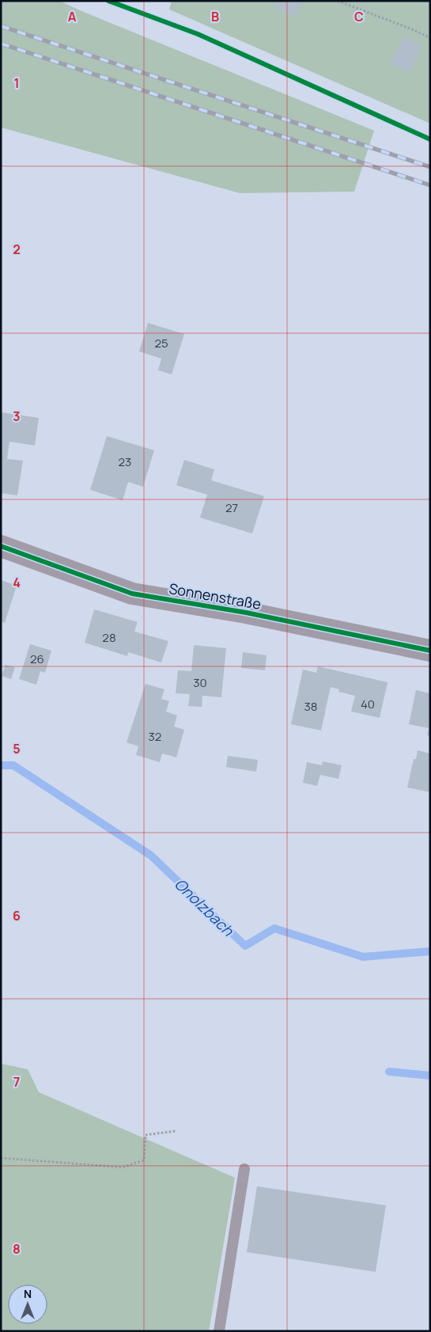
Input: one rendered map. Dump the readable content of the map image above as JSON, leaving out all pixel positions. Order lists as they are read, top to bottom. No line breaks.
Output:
{"streets":{"street":["Sonnenstraße"]},"water":["Onolzbach"],"house_numbers":["25","23","27","28","26","30","40","38","32"],"north":"top","grid":{"columns":["A","B","C"],"rows":["1","2","3","4","5","6","7","8"]}}
